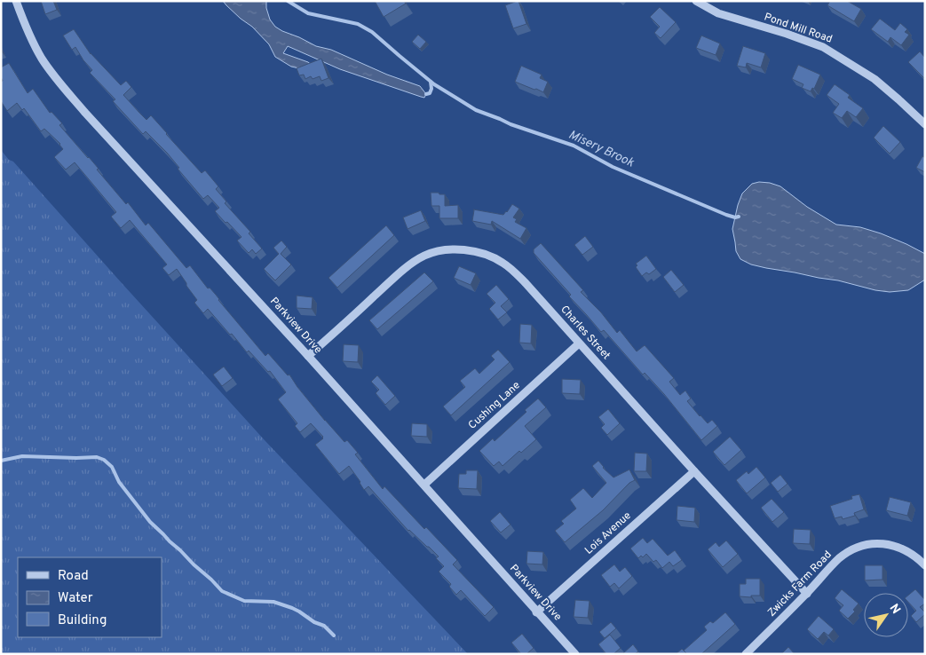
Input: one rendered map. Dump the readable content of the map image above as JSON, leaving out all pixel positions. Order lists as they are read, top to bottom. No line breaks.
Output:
{"streets":{"street":["Pond Mill Road","Parkview Drive","Charles Street","Cushing Lane","Lois Avenue","Zwicks Farm Road"]},"crossings":[["Parkview Drive","Charles Street"],["Parkview Drive","Cushing Lane"],["Parkview Drive","Lois Avenue"],["Charles Street","Cushing Lane"],["Charles Street","Lois Avenue"],["Charles Street","Zwicks Farm Road"]],"water":["Misery Brook"],"legend":["Road","Water","Building"],"north":"top right"}
